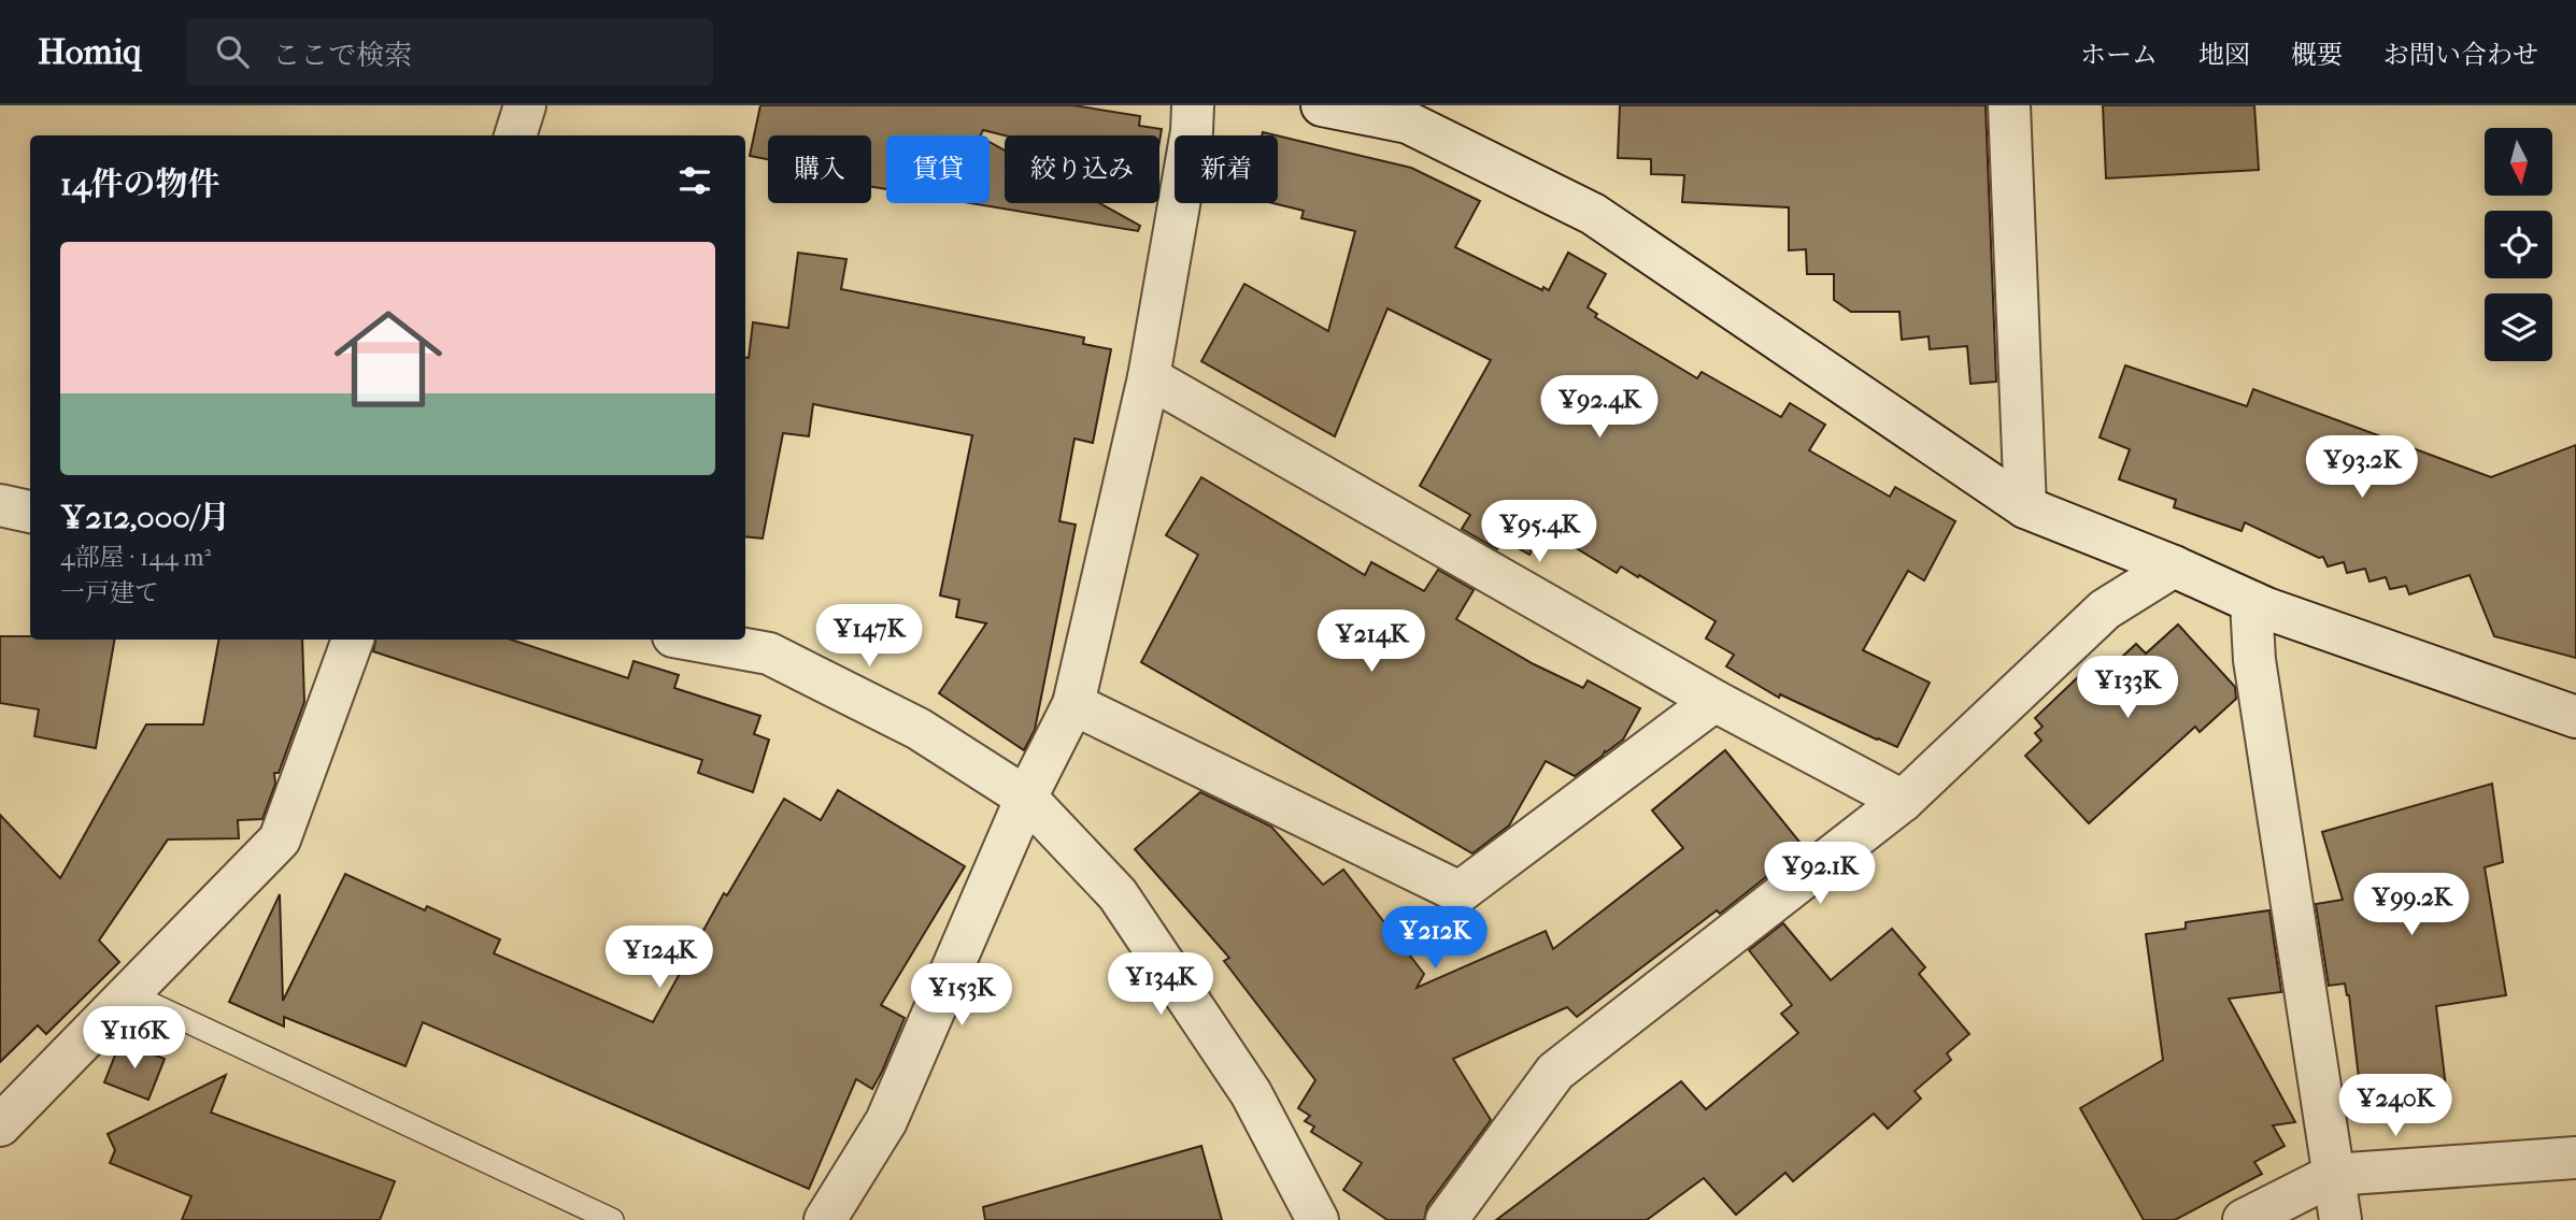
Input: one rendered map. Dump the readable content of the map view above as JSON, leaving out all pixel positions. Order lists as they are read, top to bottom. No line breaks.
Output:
{"north":"bottom","page":{"header":"Homiq","search":"ここで検索","nav":["ホーム","地図","概要","お問い合わせ"],"chip":["購入","賃貸","絞り込み","新着"],"heading":"14件の物件","list":[{"name":"¥212,000/月","note":"4部屋 · 144 m² · 一戸建て"}],"price":["¥92.4K","¥93.2K","¥95.4K","¥147K","¥214K","¥133K","¥92.1K","¥99.2K","¥212K","¥124K","¥134K","¥153K","¥116K","¥240K"]}}
